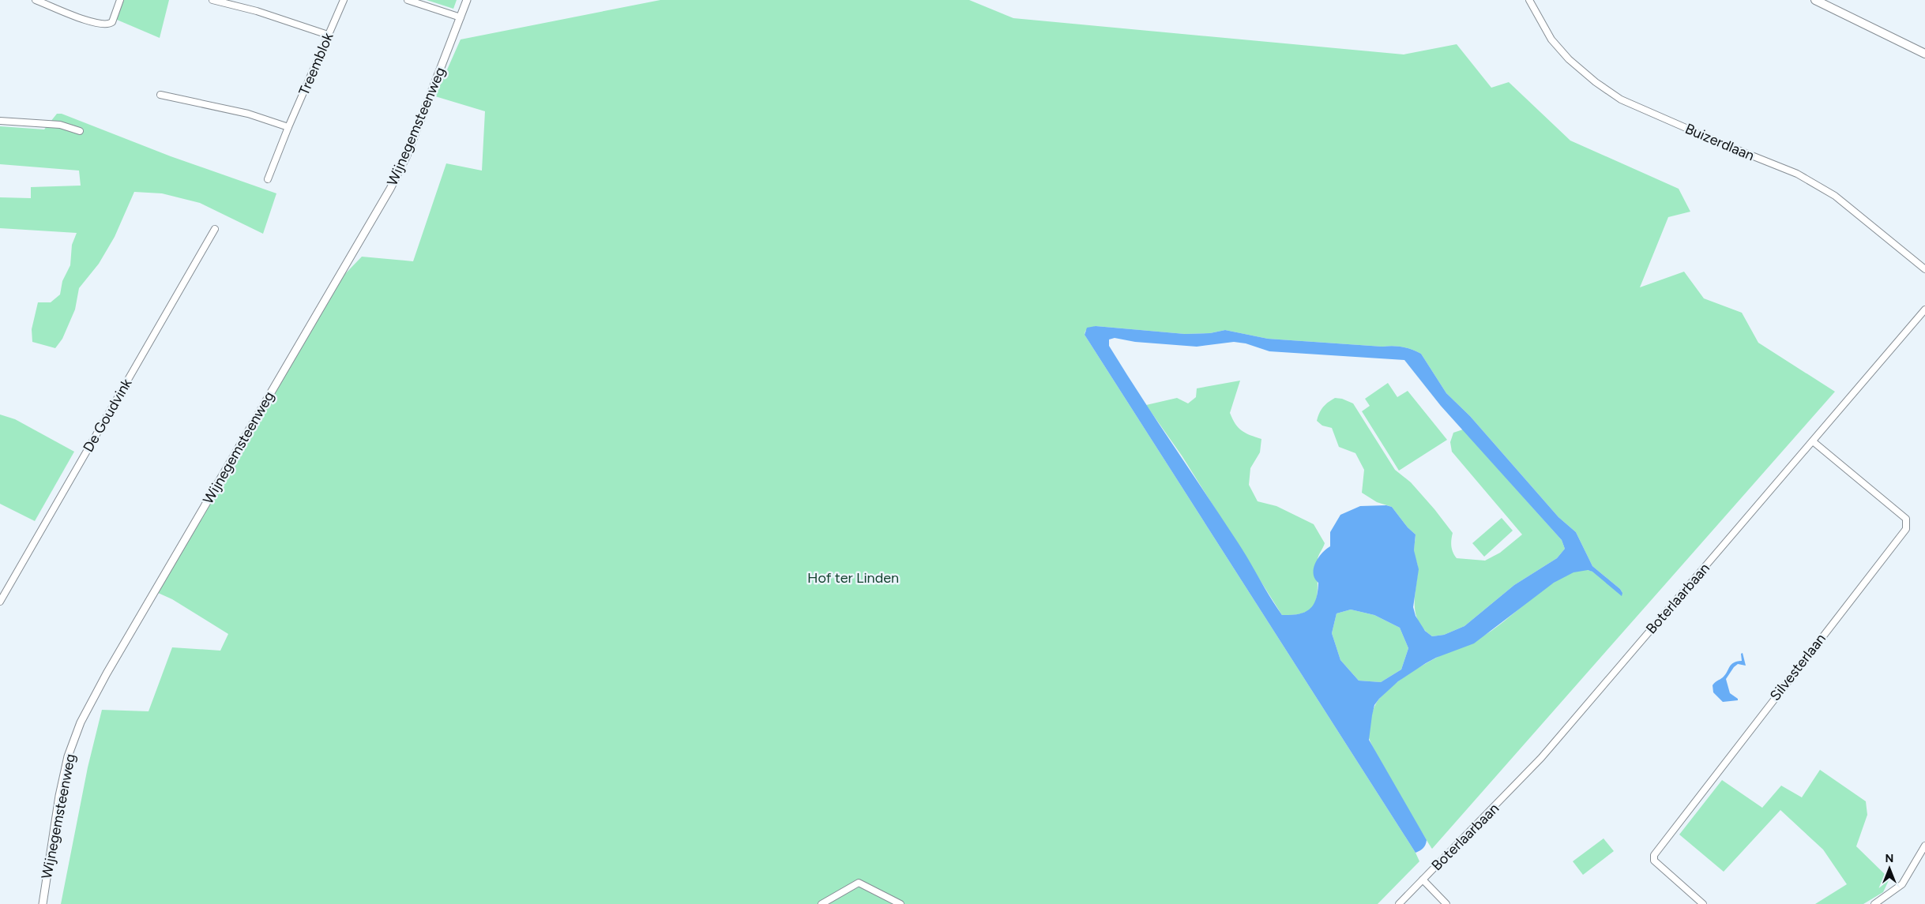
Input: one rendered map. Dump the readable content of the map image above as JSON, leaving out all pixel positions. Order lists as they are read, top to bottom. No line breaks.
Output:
{"streets":{"street":["Treemblok","Wijnegemsteenweg","Buizerdlaan","De Goudvink","Boterlaarbaan","Silvesterlaan"]},"crossings":[["Boterlaarbaan","Silvesterlaan"]],"parks":["Hof ter Linden"],"north":"top"}
